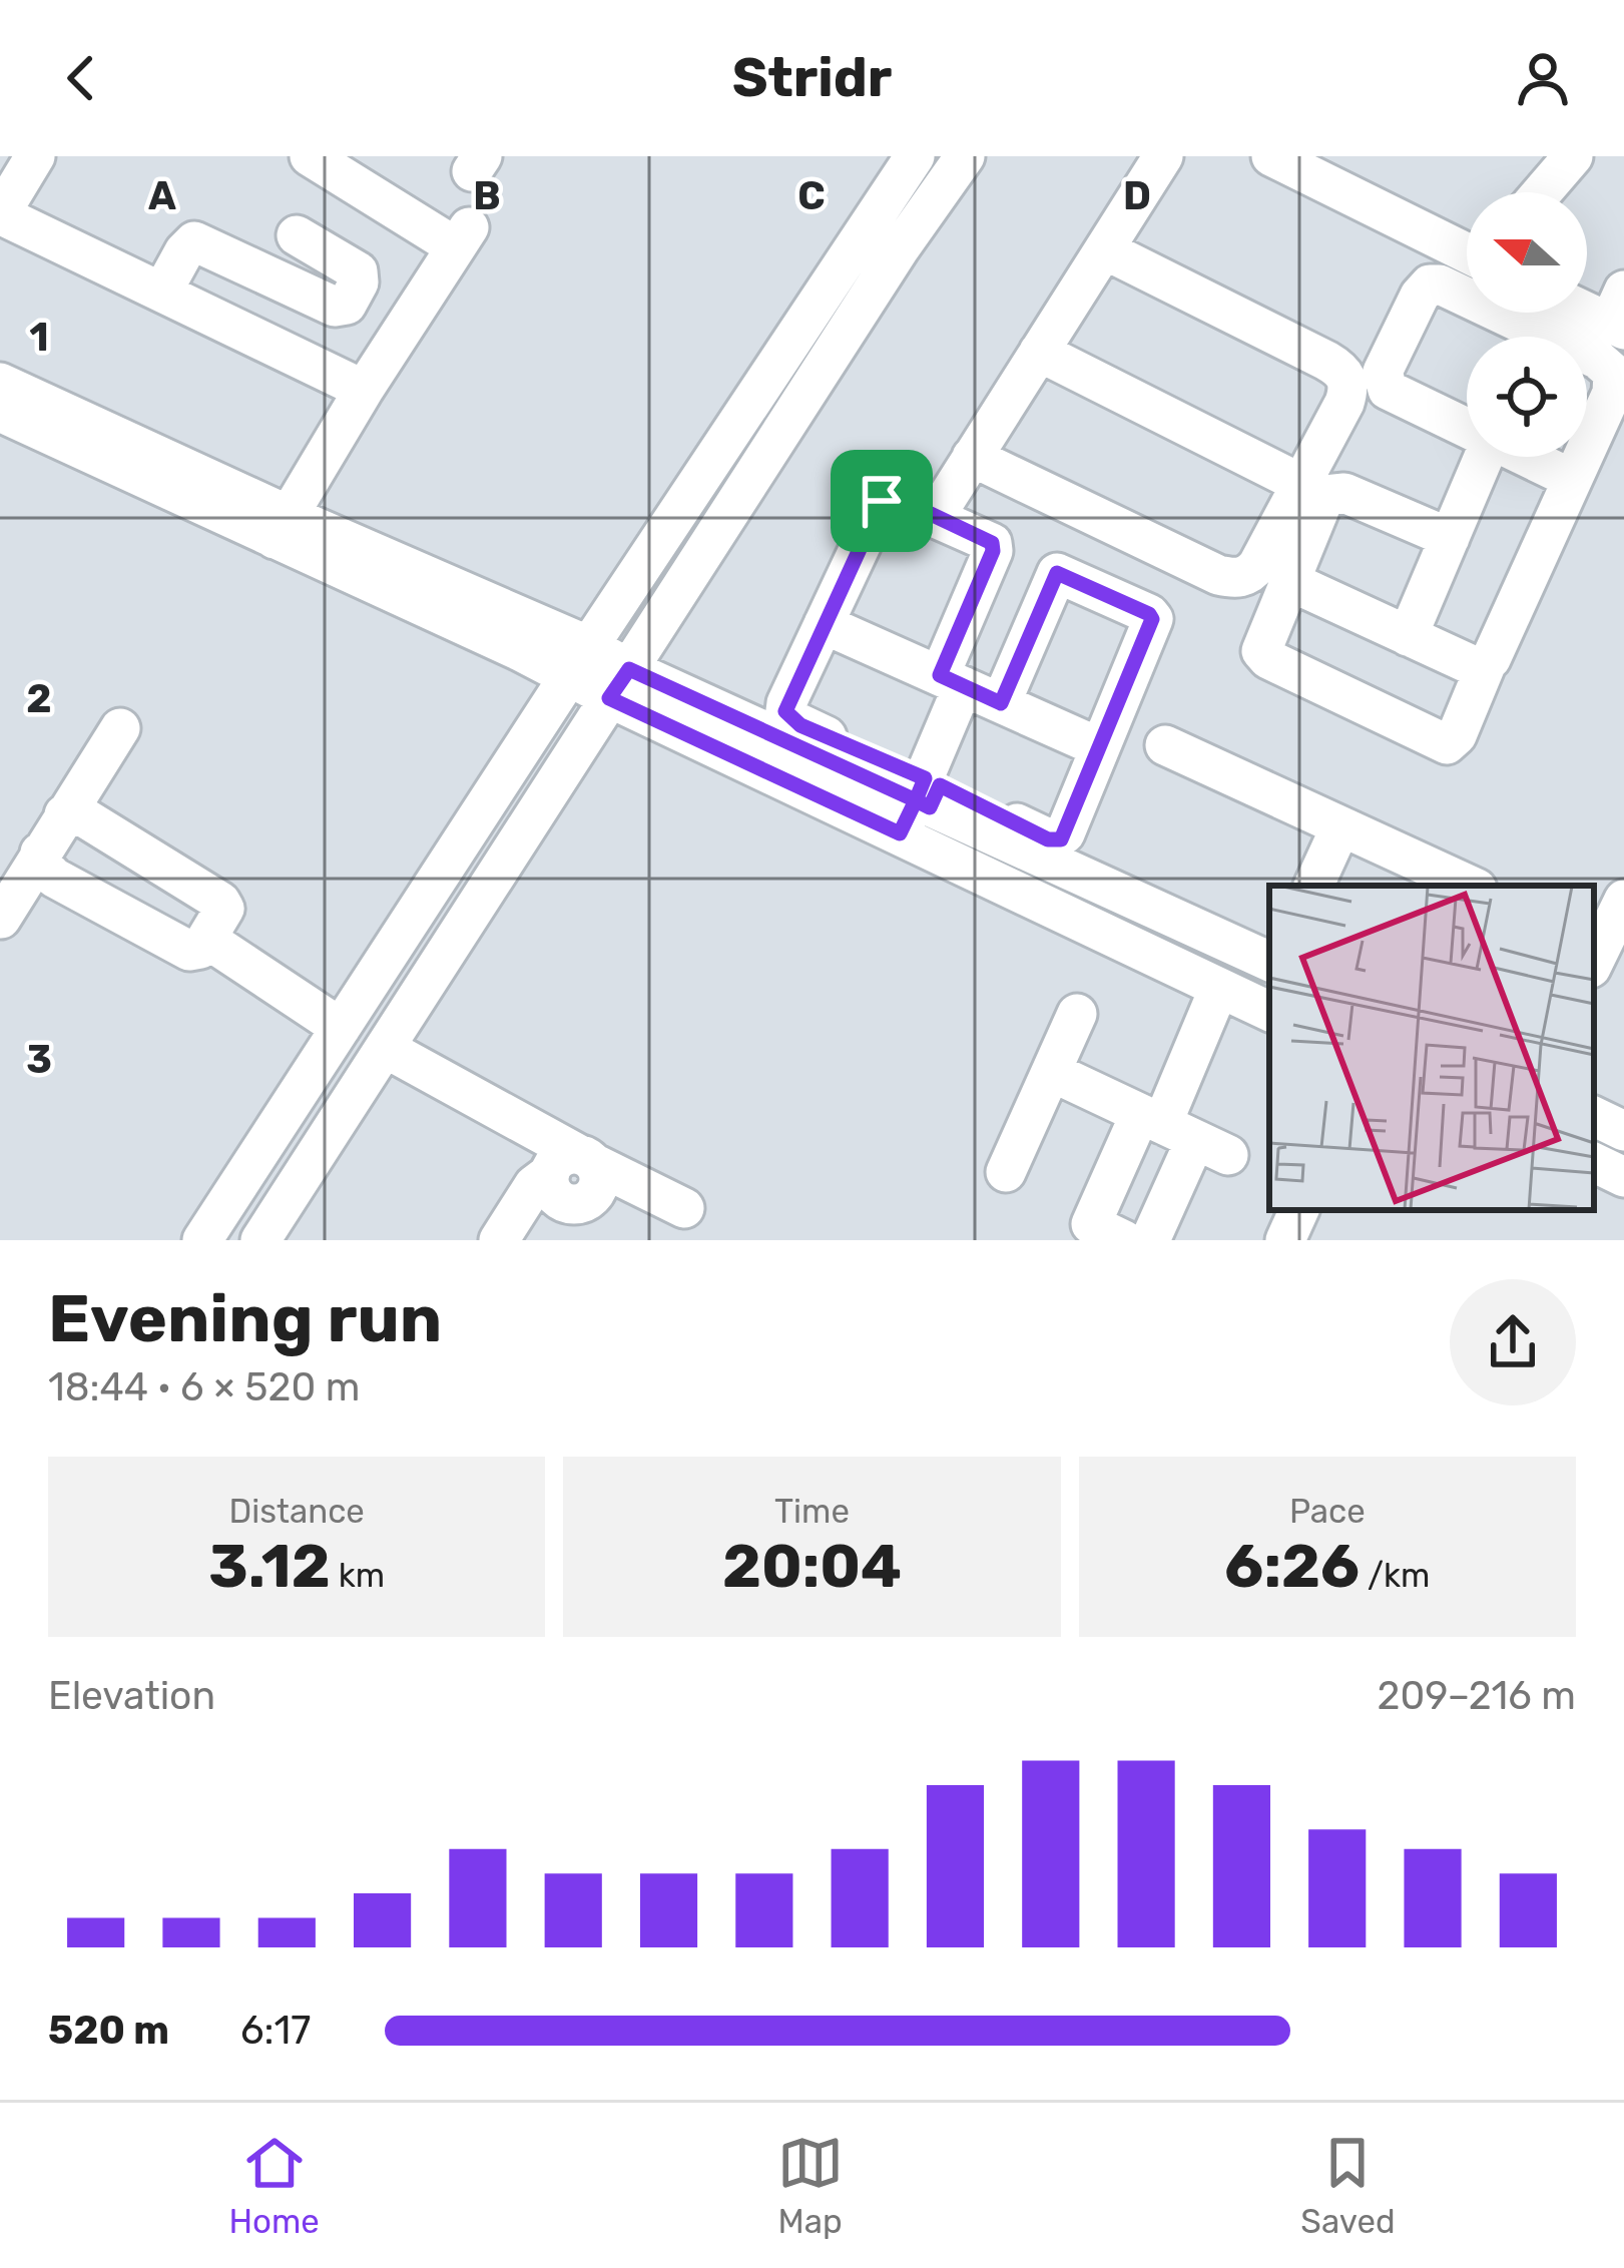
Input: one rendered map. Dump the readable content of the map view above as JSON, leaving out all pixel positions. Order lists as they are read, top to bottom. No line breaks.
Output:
{"north":"left","page":{"header":"Stridr","heading":["Evening run","18:44 · 6 × 520 m"],"stats":[["Distance","3.12 km"],["Time","20:04"],["Pace","6:26 /km"]],"chart":["Elevation","209–216 m"],"list":[{"name":"520 m","note":"6:17"}],"tabs":["Home","Map","Saved"]},"grid":{"columns":["A","B","C","D"],"rows":["1","2","3"]}}
